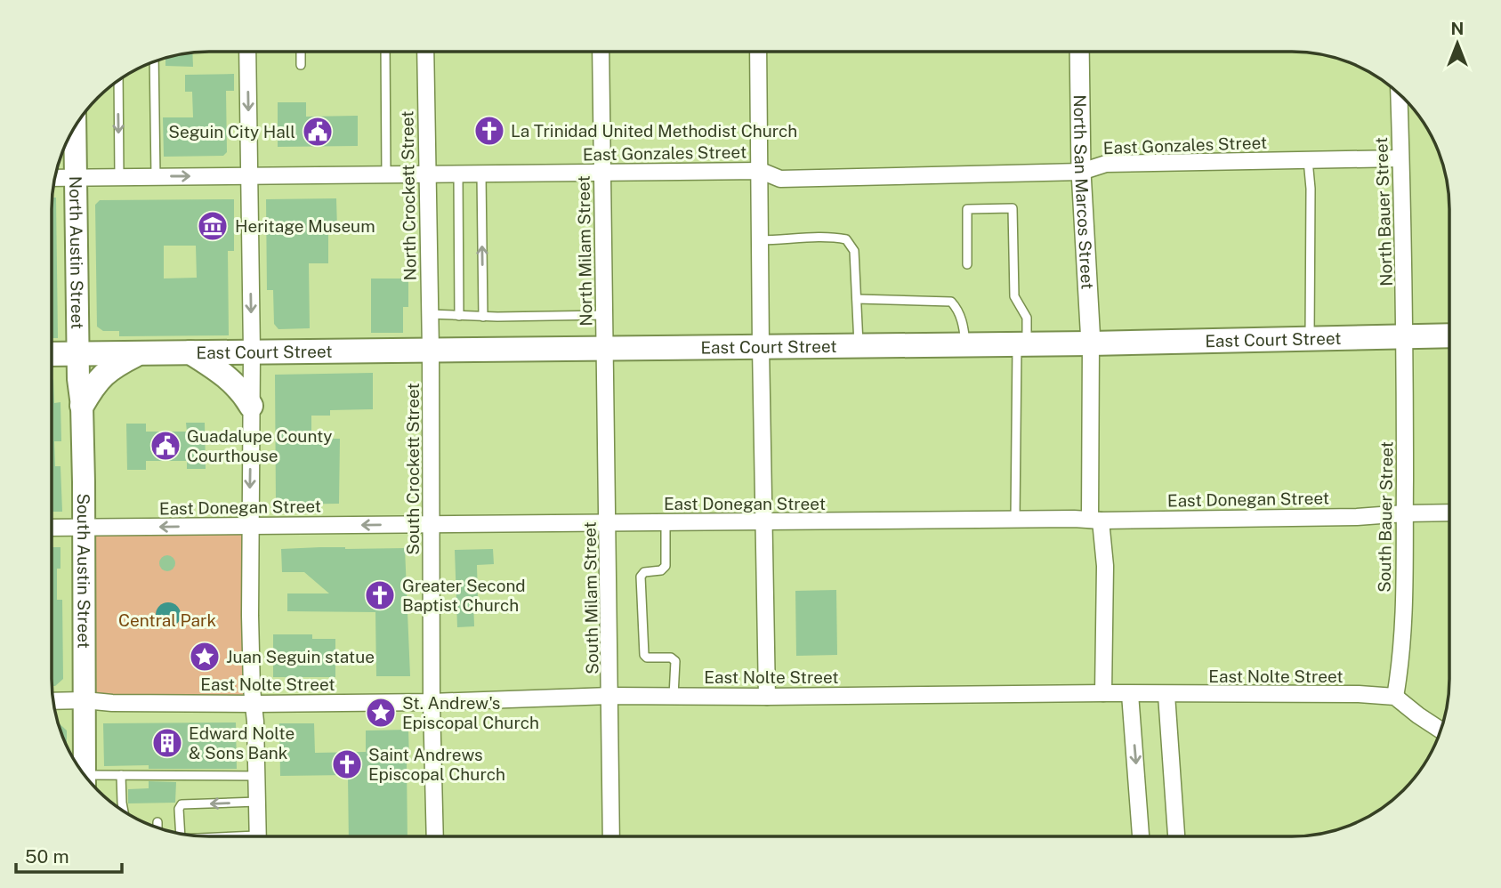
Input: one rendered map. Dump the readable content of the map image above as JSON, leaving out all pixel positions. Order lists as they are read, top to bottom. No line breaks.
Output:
{"streets":{"main road":["North Austin Street","East Court Street","South Austin Street"],"street":["East Gonzales Street","North San Marcos Street","North Crockett Street","North Bauer Street","North Milam Street","South Crockett Street","East Donegan Street","South Bauer Street","South Milam Street","East Nolte Street"]},"crossings":[["East Gonzales Street","North San Marcos Street"],["East Gonzales Street","North Crockett Street"],["East Gonzales Street","North Bauer Street"],["East Gonzales Street","North Milam Street"],["East Gonzales Street","North Austin Street"],["North San Marcos Street","East Court Street"],["North Crockett Street","East Court Street"],["North Crockett Street","South Crockett Street"],["North Bauer Street","East Court Street"],["North Bauer Street","South Bauer Street"],["North Milam Street","East Court Street"],["North Milam Street","South Milam Street"],["North Austin Street","East Court Street"],["North Austin Street","South Austin Street"],["East Court Street","South Crockett Street"],["East Court Street","East Donegan Street"],["East Court Street","South Bauer Street"],["East Court Street","South Austin Street"],["East Court Street","South Milam Street"],["South Crockett Street","East Donegan Street"],["South Crockett Street","East Nolte Street"],["East Donegan Street","South Bauer Street"],["East Donegan Street","South Austin Street"],["East Donegan Street","South Milam Street"],["South Bauer Street","East Nolte Street"],["South Austin Street","East Nolte Street"],["South Milam Street","East Nolte Street"]],"parks":["Central Park"],"places":{"church":["La Trinidad United Methodist Church","Greater Second Baptist Church","Saint Andrews Episcopal Church"],"public building":["Seguin City Hall","Guadalupe County Courthouse"],"museum":["Heritage Museum"],"place":["Juan Seguin statue","St. Andrew's Episcopal Church"],"building":["Edward Nolte & Sons Bank"]},"scale_bar":"50 m","north":"top"}
